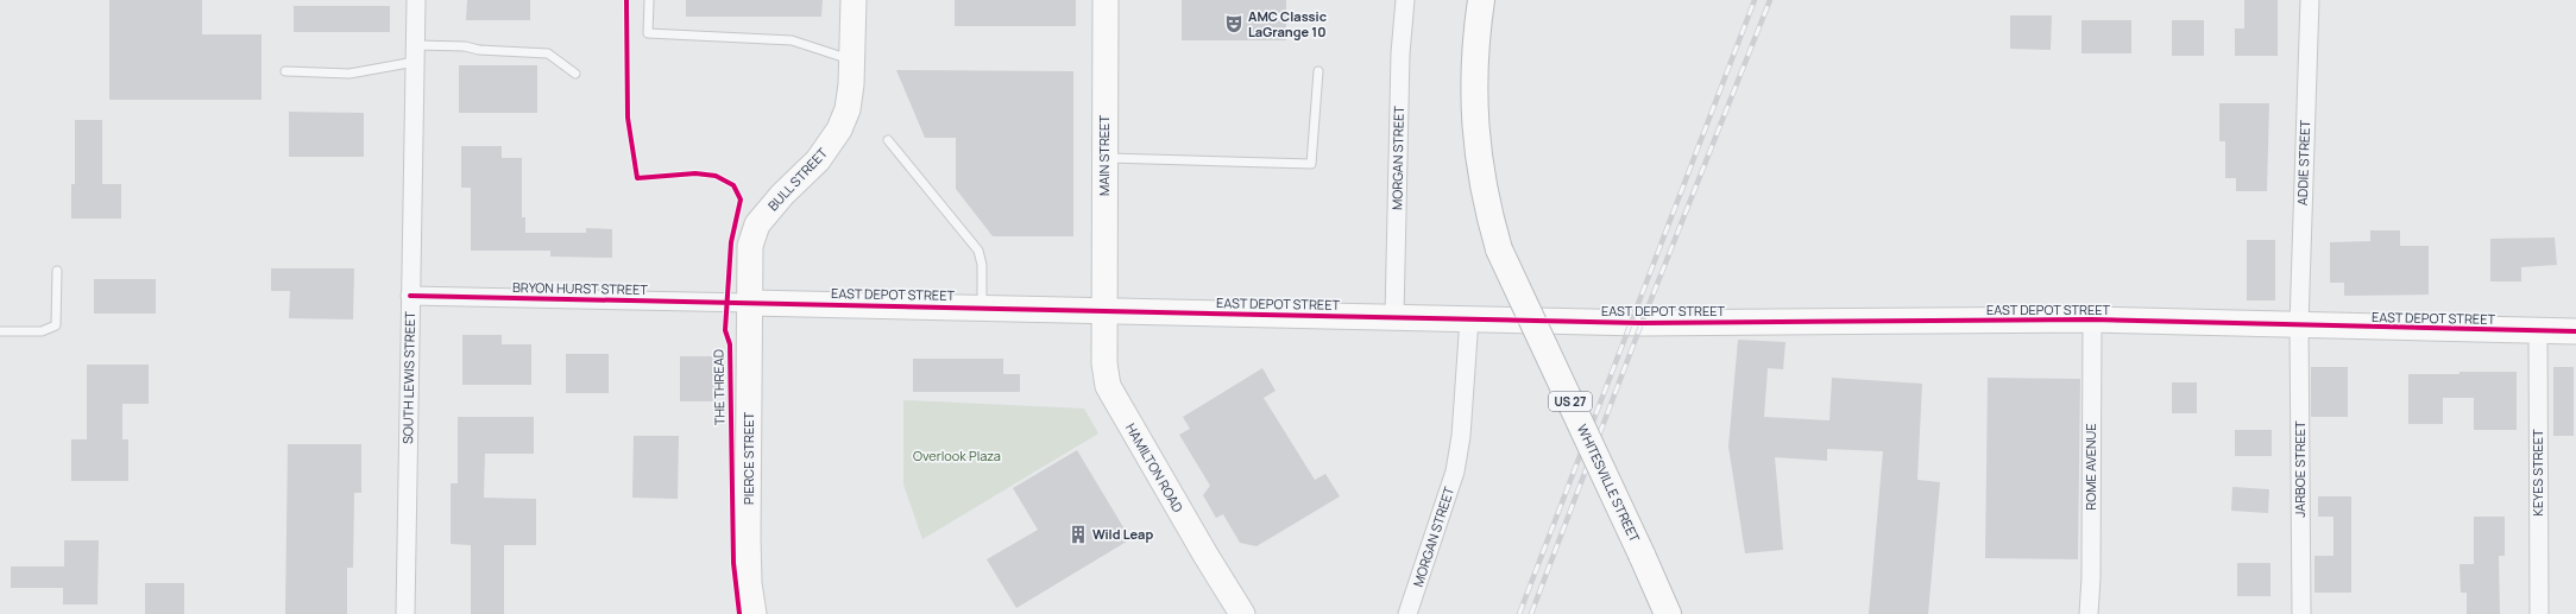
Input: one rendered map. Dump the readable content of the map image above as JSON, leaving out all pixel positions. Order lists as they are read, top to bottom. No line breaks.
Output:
{"streets":{"highway":["US 27","WHITESVILLE STREET"],"street":["MAIN STREET","MORGAN STREET","ADDIE STREET","BULL STREET","BRYON HURST STREET","EAST DEPOT STREET","SOUTH LEWIS STREET","PIERCE STREET","ROME AVENUE","HAMILTON ROAD","JARBOE STREET","KEYES STREET"],"cycle path":["THE THREAD"]},"crossings":[["MAIN STREET","EAST DEPOT STREET"],["MAIN STREET","HAMILTON ROAD"],["MORGAN STREET","EAST DEPOT STREET"],["ADDIE STREET","EAST DEPOT STREET"],["ADDIE STREET","JARBOE STREET"],["BULL STREET","BRYON HURST STREET"],["BULL STREET","EAST DEPOT STREET"],["BULL STREET","PIERCE STREET"],["BRYON HURST STREET","EAST DEPOT STREET"],["BRYON HURST STREET","SOUTH LEWIS STREET"],["BRYON HURST STREET","PIERCE STREET"],["EAST DEPOT STREET","PIERCE STREET"],["EAST DEPOT STREET","ROME AVENUE"],["EAST DEPOT STREET","HAMILTON ROAD"],["EAST DEPOT STREET","JARBOE STREET"],["EAST DEPOT STREET","KEYES STREET"]],"parks":["Overlook Plaza"],"places":{"theatre":["AMC Classic LaGrange 10"],"building":["Wild Leap"]}}
